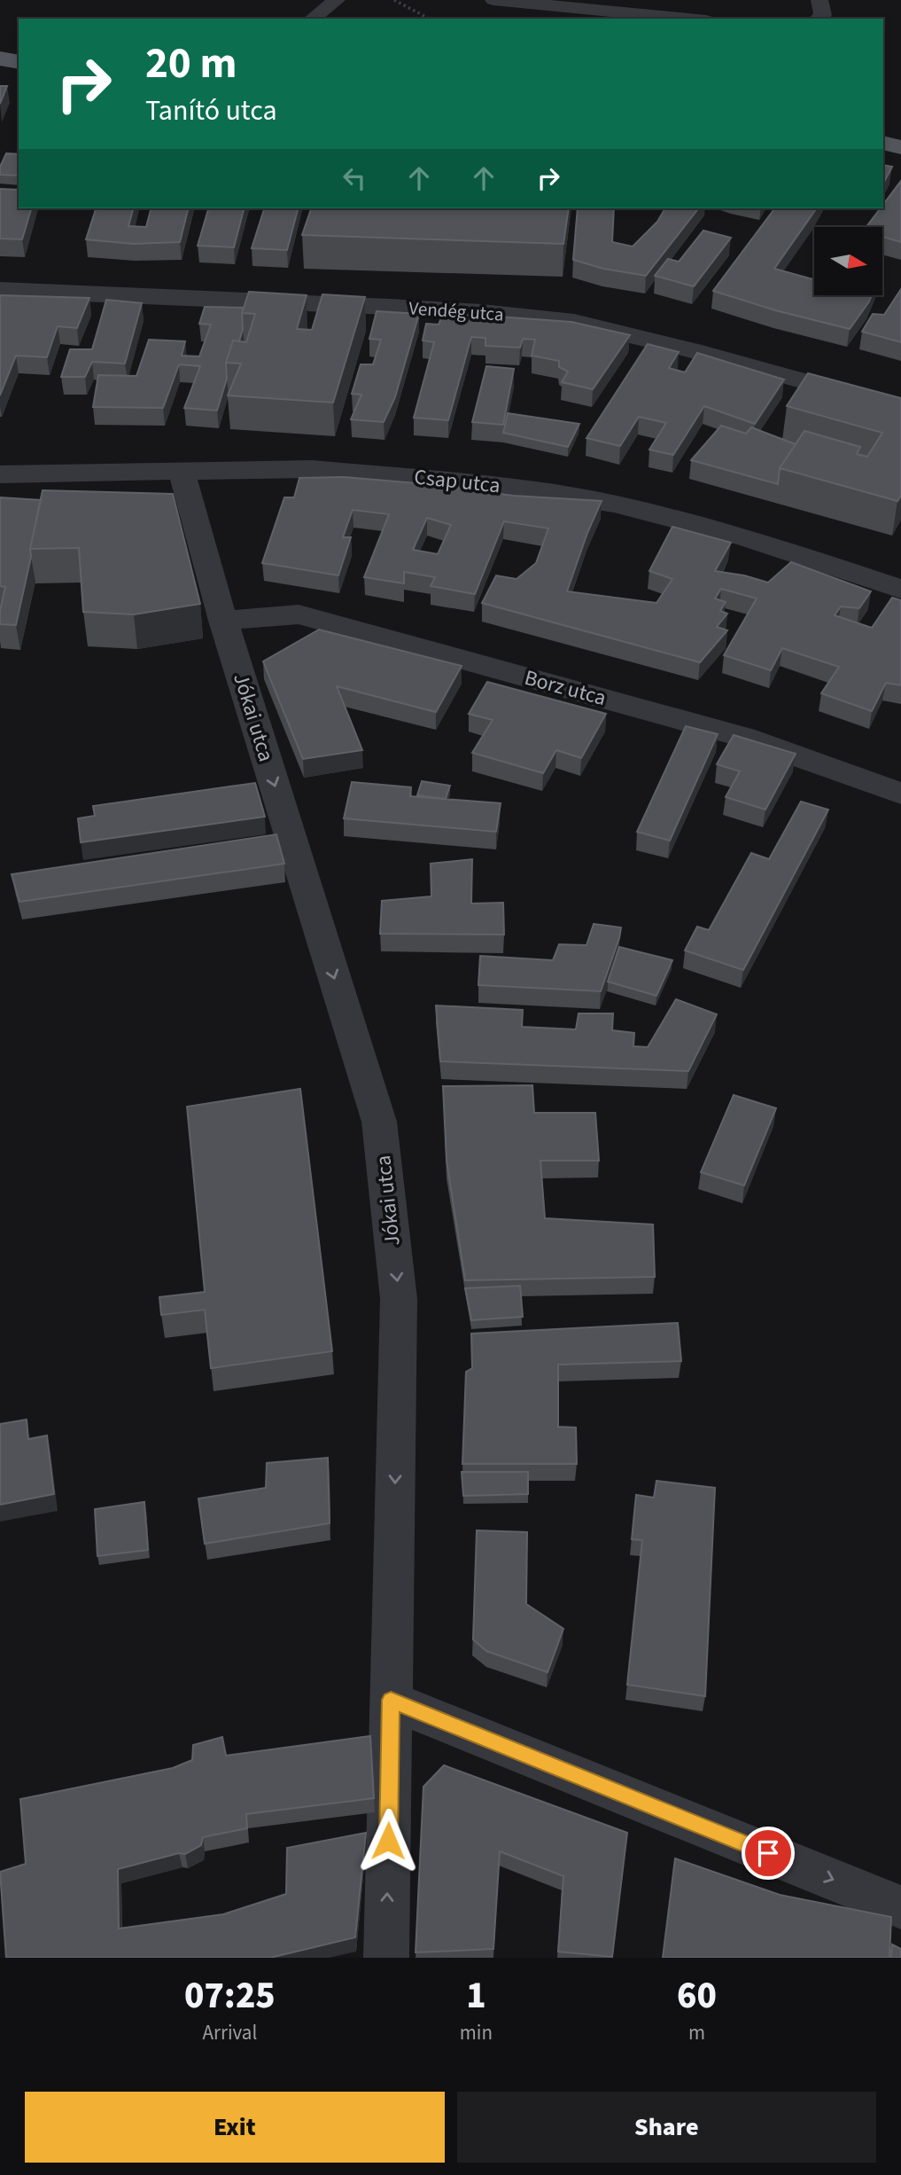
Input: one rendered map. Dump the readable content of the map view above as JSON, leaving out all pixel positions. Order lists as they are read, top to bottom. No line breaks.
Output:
{"streets":{"street":["Vendég utca","Csap utca","Borz utca","Jókai utca"]},"crossings":[["Csap utca","Jókai utca"],["Borz utca","Jókai utca"]],"north":"right","page":{"turn":["20 m","Tanító utca"],"eta":["07:25","Arrival","1","min","60","m"],"buttons":["Exit","Share"]}}
